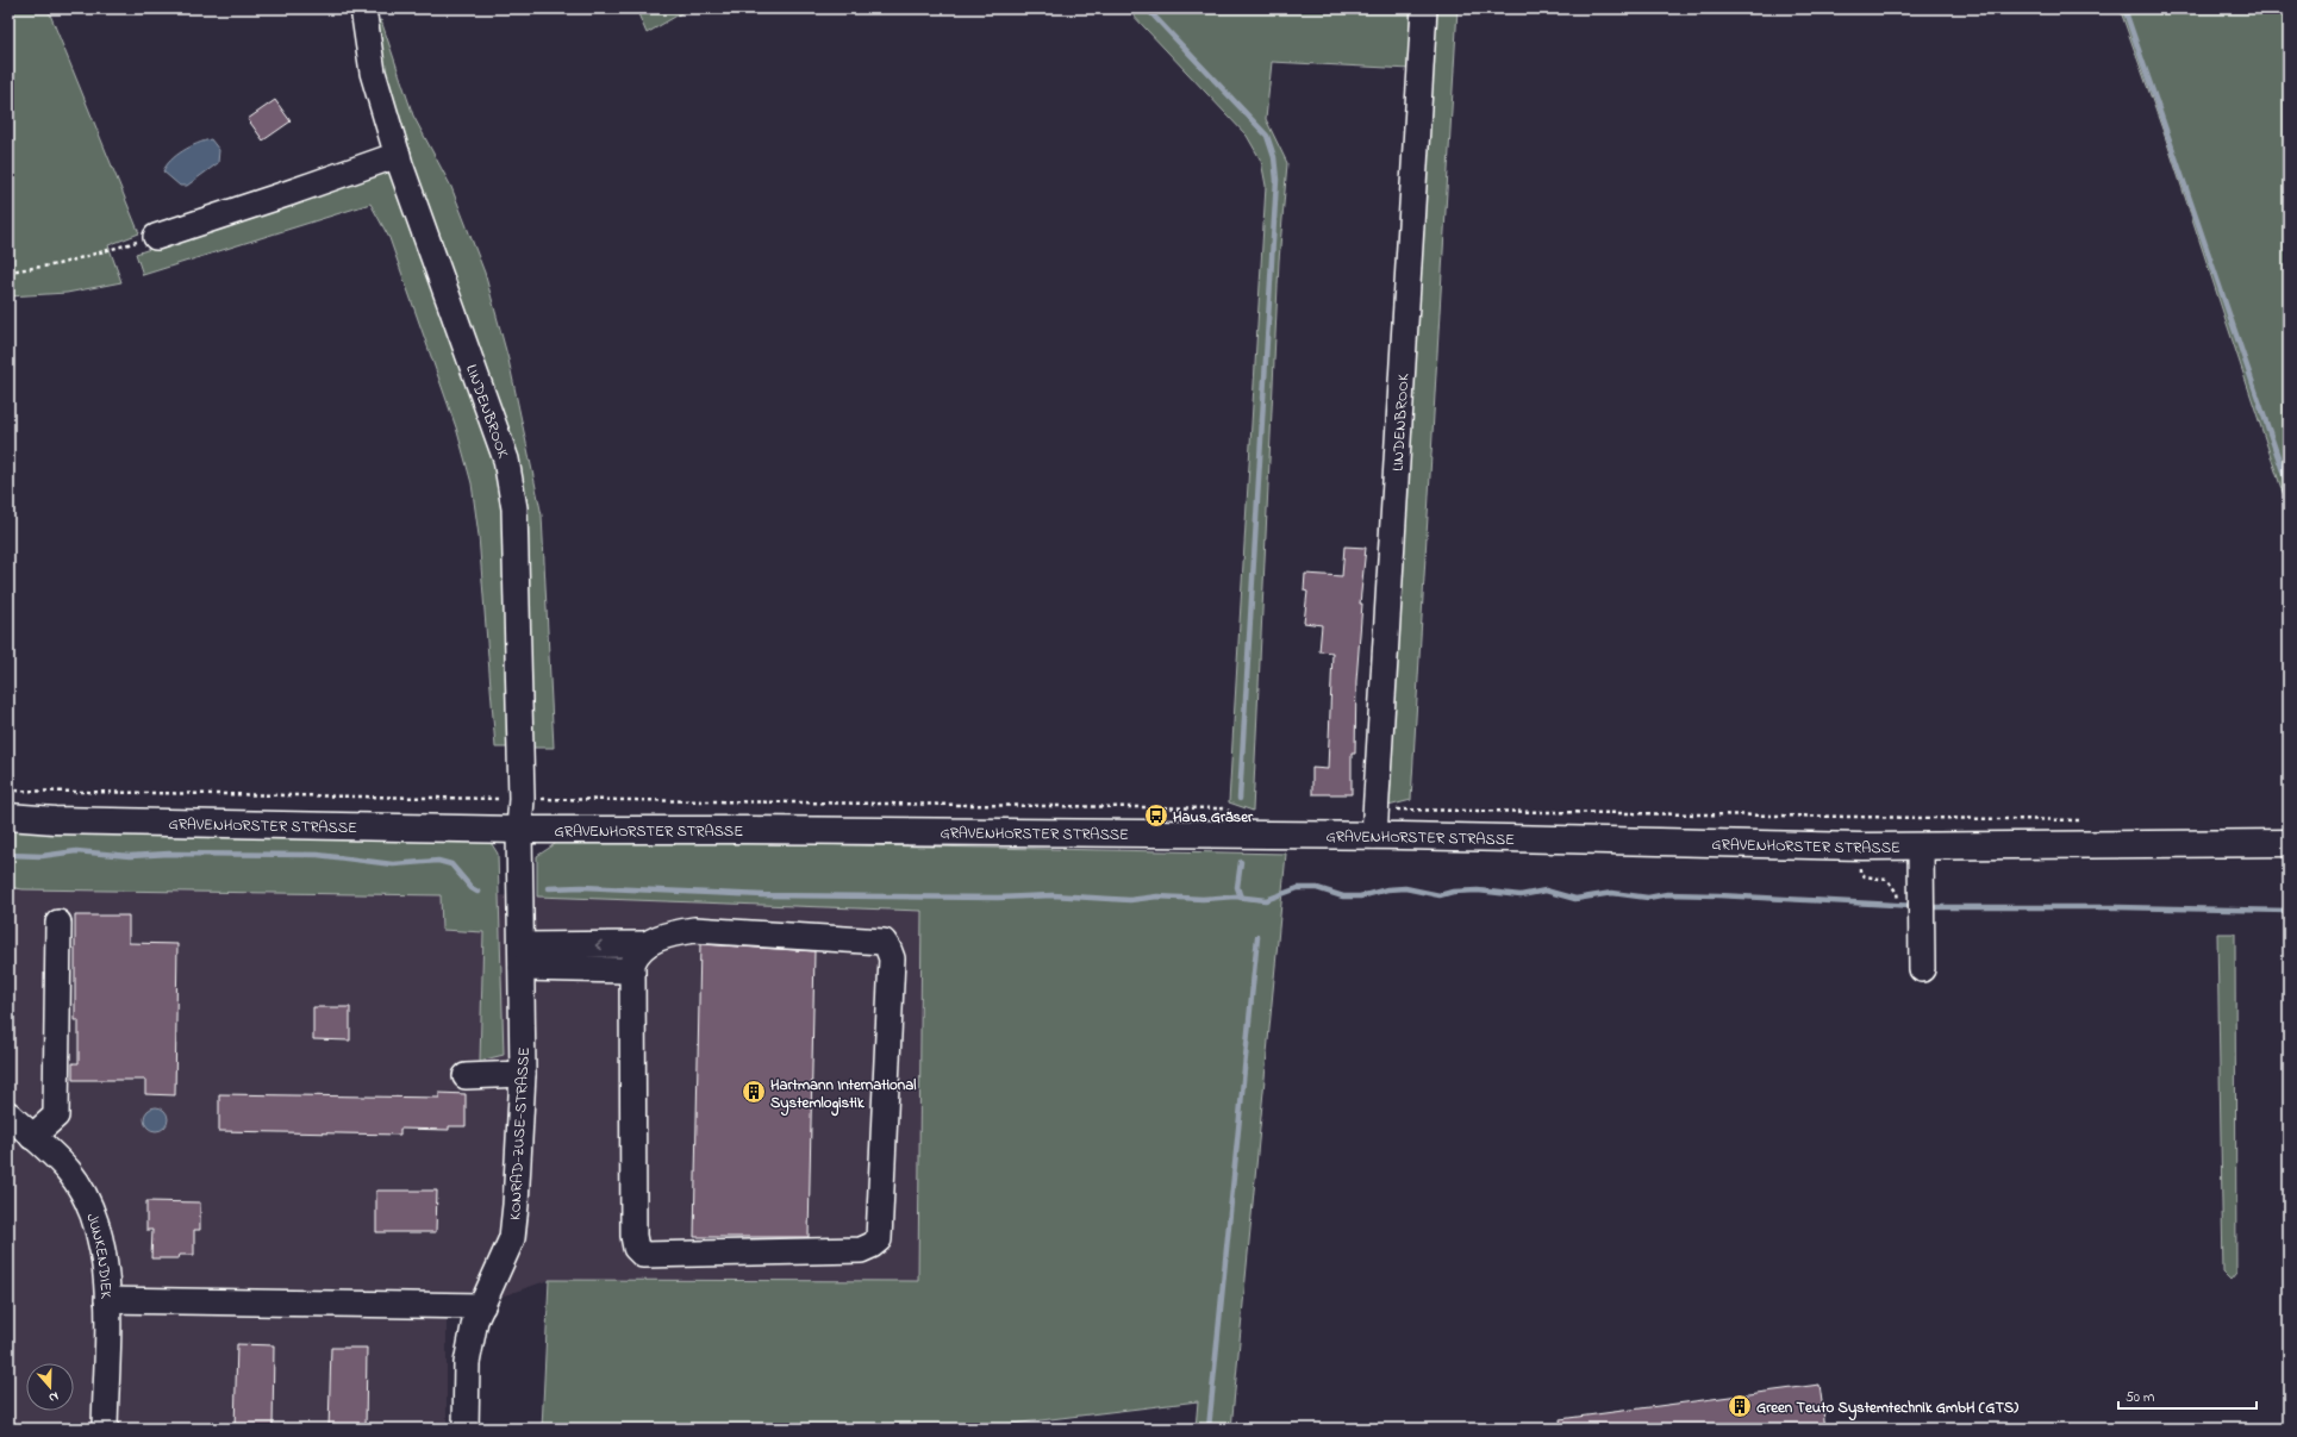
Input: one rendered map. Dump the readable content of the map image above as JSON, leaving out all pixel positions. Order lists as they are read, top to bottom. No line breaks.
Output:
{"streets":{"main road":["GRAVENHORSTER STRASSE"],"street":["LINDENBROOK","KONRAD-ZUSE-STRASSE","JUNKENDIEK"]},"crossings":[["LINDENBROOK","GRAVENHORSTER STRASSE"],["LINDENBROOK","KONRAD-ZUSE-STRASSE"],["GRAVENHORSTER STRASSE","KONRAD-ZUSE-STRASSE"]],"places":{"bus stop":["Haus Gräser"],"building":["Hartmann International Systemlogistik","Green Teuto Systemtechnik GmbH (GTS)"]},"scale_bar":"50 m","north":"bottom"}
